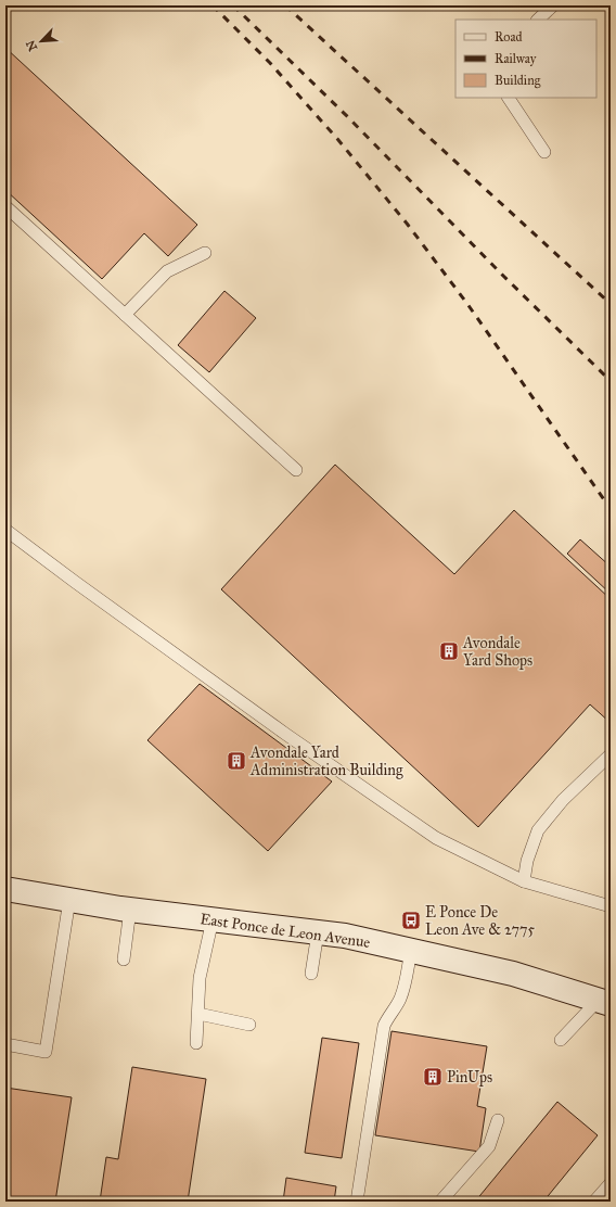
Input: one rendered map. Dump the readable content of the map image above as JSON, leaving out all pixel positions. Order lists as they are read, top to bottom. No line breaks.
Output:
{"streets":{"main road":["East Ponce de Leon Avenue"]},"places":{"building":["Avondale Yard Shops","Avondale Yard Administration Building","PinUps"],"bus stop":["E Ponce De Leon Ave & 2775"]},"legend":["Road","Railway","Building"],"north":"bottom left"}
